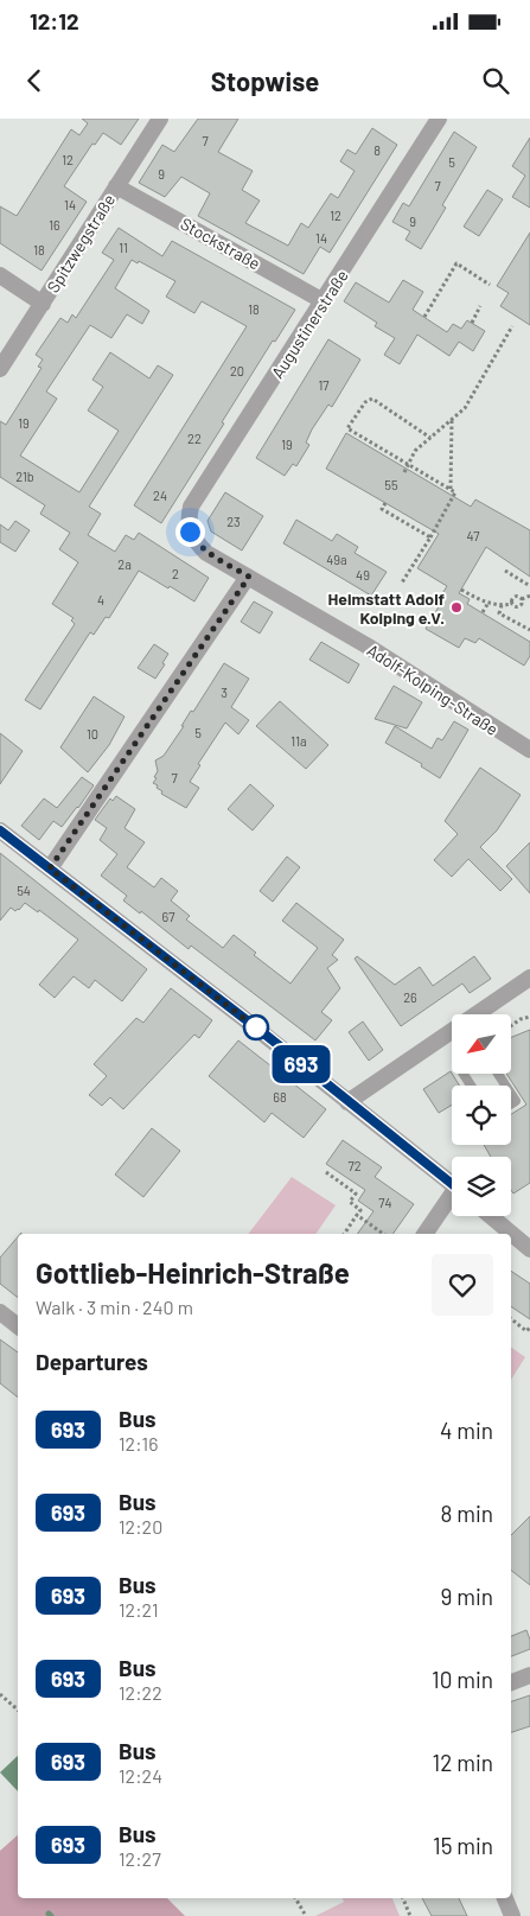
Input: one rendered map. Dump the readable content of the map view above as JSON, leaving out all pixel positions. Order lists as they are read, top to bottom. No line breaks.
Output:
{"streets":{"street":["Spitzwegstraße","Stockstraße","Augustinerstraße","Adolf-Kolping-Straße"]},"crossings":[["Spitzwegstraße","Stockstraße"],["Stockstraße","Augustinerstraße"],["Augustinerstraße","Adolf-Kolping-Straße"]],"places":["Heimstatt Adolf Kolping e.V."],"lines":["bus line 693"],"house_numbers":["7","8","12","5","9","7","14","12","9","16","14","11","18","18","20","17","19","22","19","21b","55","24","23","47","49a","2a","2","49","4","3","5","10","11a","7","54","67","26","68","72","74"],"north":"bottom left","page":{"status":"12:12","header":"Stopwise","on_map":"693","heading":[["Gottlieb-Heinrich-Straße","Walk · 3 min · 240 m"],"Departures"],"list":[{"mark":"693","name":"Bus","note":"12:16","value":"4 min"},{"mark":"693","name":"Bus","note":"12:20","value":"8 min"},{"mark":"693","name":"Bus","note":"12:21","value":"9 min"},{"mark":"693","name":"Bus","note":"12:22","value":"10 min"},{"mark":"693","name":"Bus","note":"12:24","value":"12 min"},{"mark":"693","name":"Bus","note":"12:27","value":"15 min"}]}}
